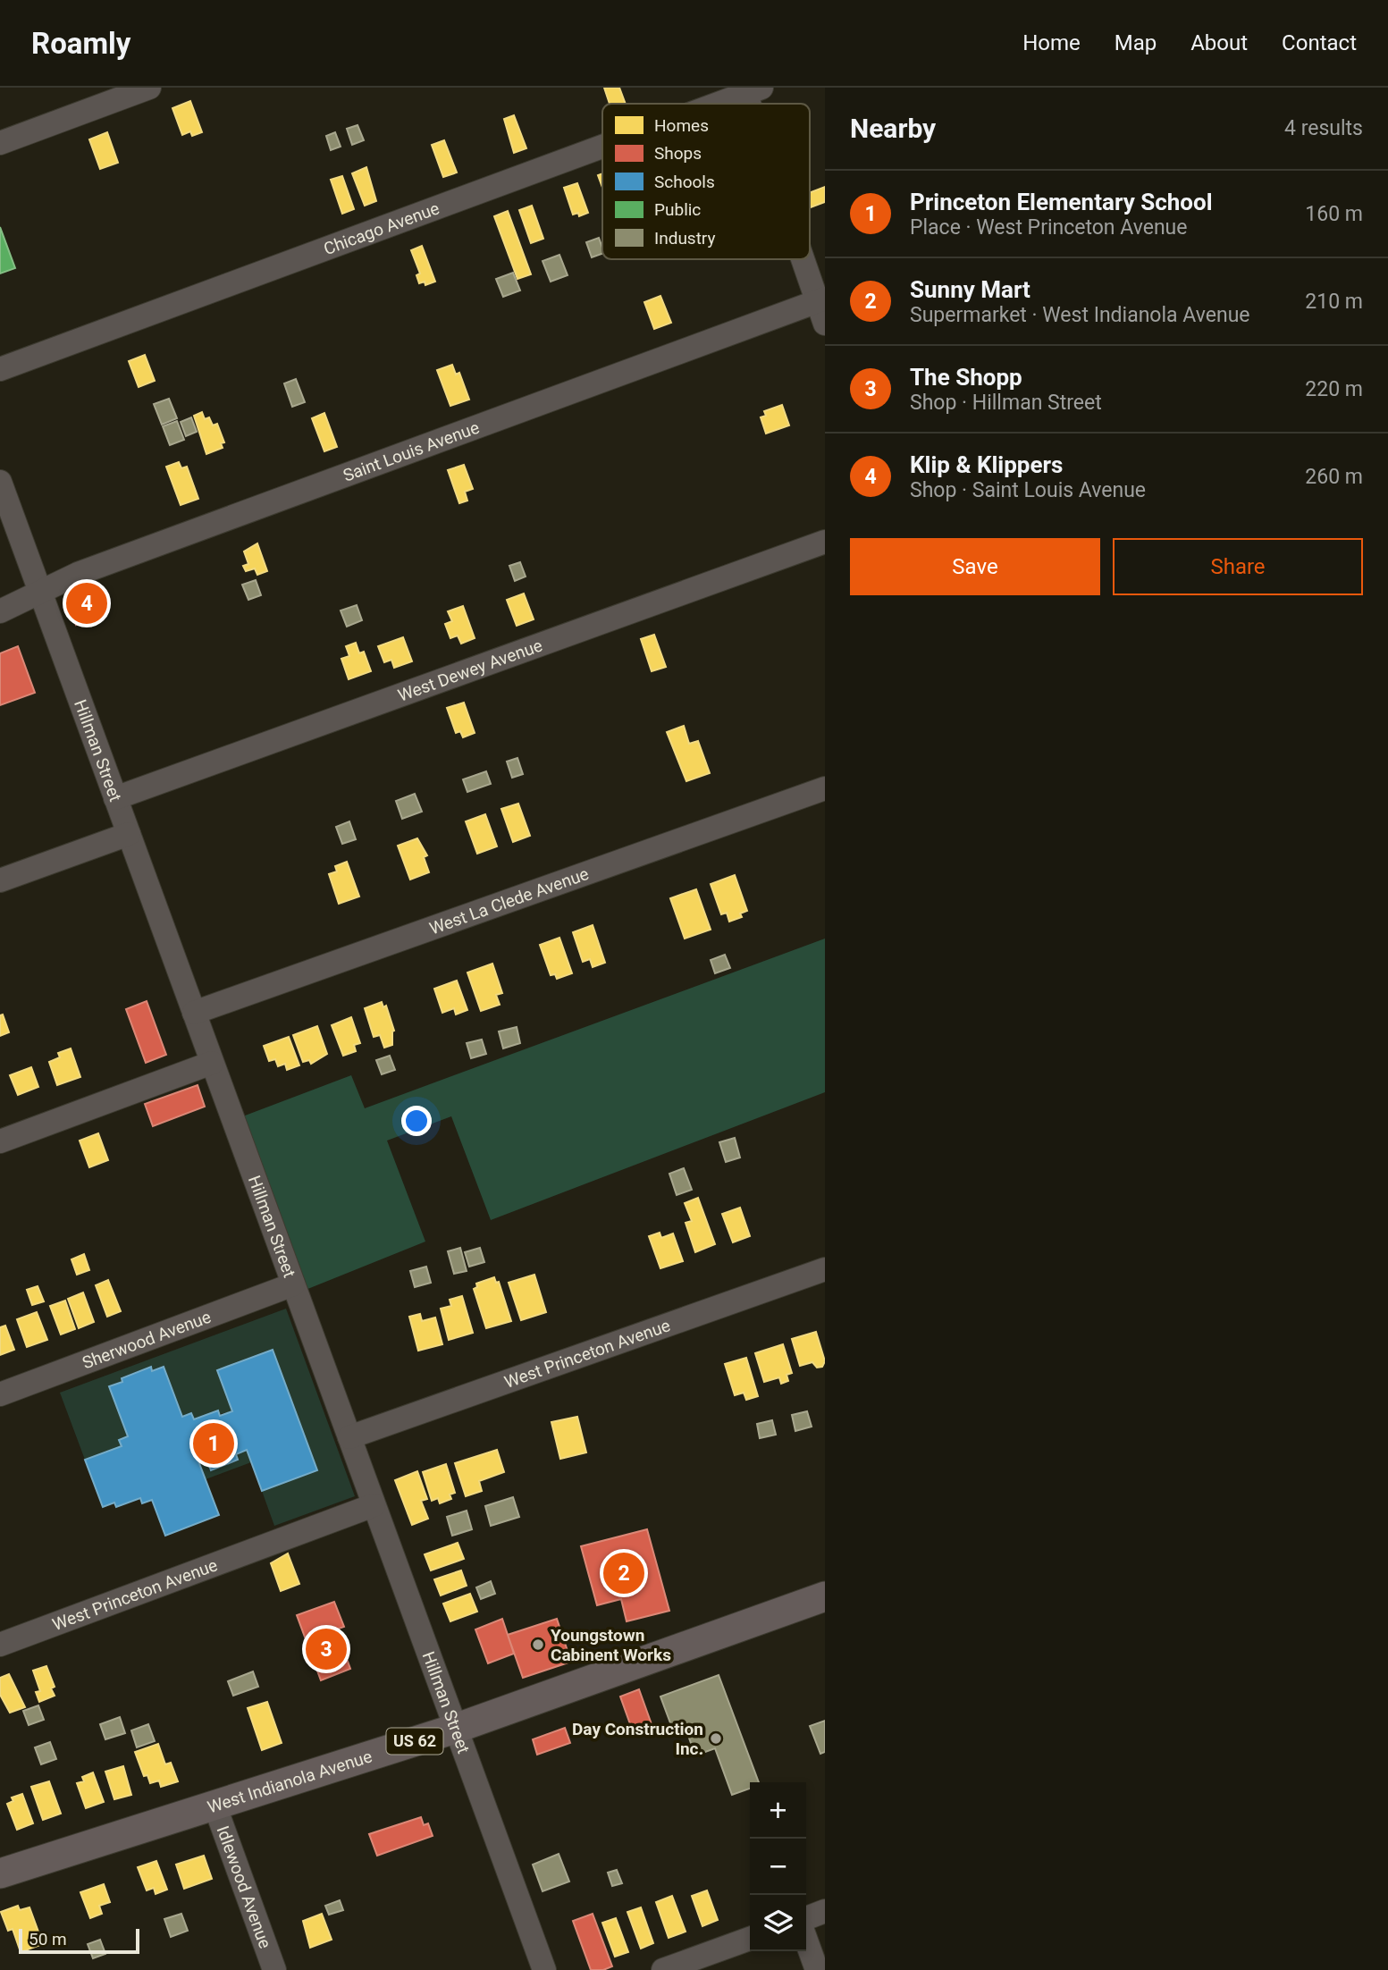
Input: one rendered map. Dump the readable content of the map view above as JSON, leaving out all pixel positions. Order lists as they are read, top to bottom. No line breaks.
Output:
{"streets":{"main road":["US 62","West Indianola Avenue"],"street":["Chicago Avenue","Saint Louis Avenue","West Dewey Avenue","Hillman Street","West La Clede Avenue","Sherwood Avenue","West Princeton Avenue","Idlewood Avenue"]},"crossings":[["Saint Louis Avenue","Hillman Street"],["West Dewey Avenue","Hillman Street"],["Hillman Street","West La Clede Avenue"],["Hillman Street","Sherwood Avenue"],["Hillman Street","West Princeton Avenue"],["Hillman Street","West Indianola Avenue"],["West Indianola Avenue","Idlewood Avenue"]],"places":["Youngstown Cabinent Works","Day Construction Inc."],"legend":["Homes","Shops","Schools","Public","Industry"],"scale_bar":"50 m","page":{"header":"Roamly","nav":["Home","Map","About","Contact"],"heading":["Nearby","4 results"],"list":[{"mark":"1","name":"Princeton Elementary School","note":"Place · West Princeton Avenue","value":"160 m"},{"mark":"2","name":"Sunny Mart","note":"Supermarket · West Indianola Avenue","value":"210 m"},{"mark":"3","name":"The Shopp","note":"Shop · Hillman Street","value":"220 m"},{"mark":"4","name":"Klip & Klippers","note":"Shop · Saint Louis Avenue","value":"260 m"}],"buttons":["Save","Share"],"pins":["4","1","2","3"],"map_buttons":["+","−"],"scale":"50 m"}}
